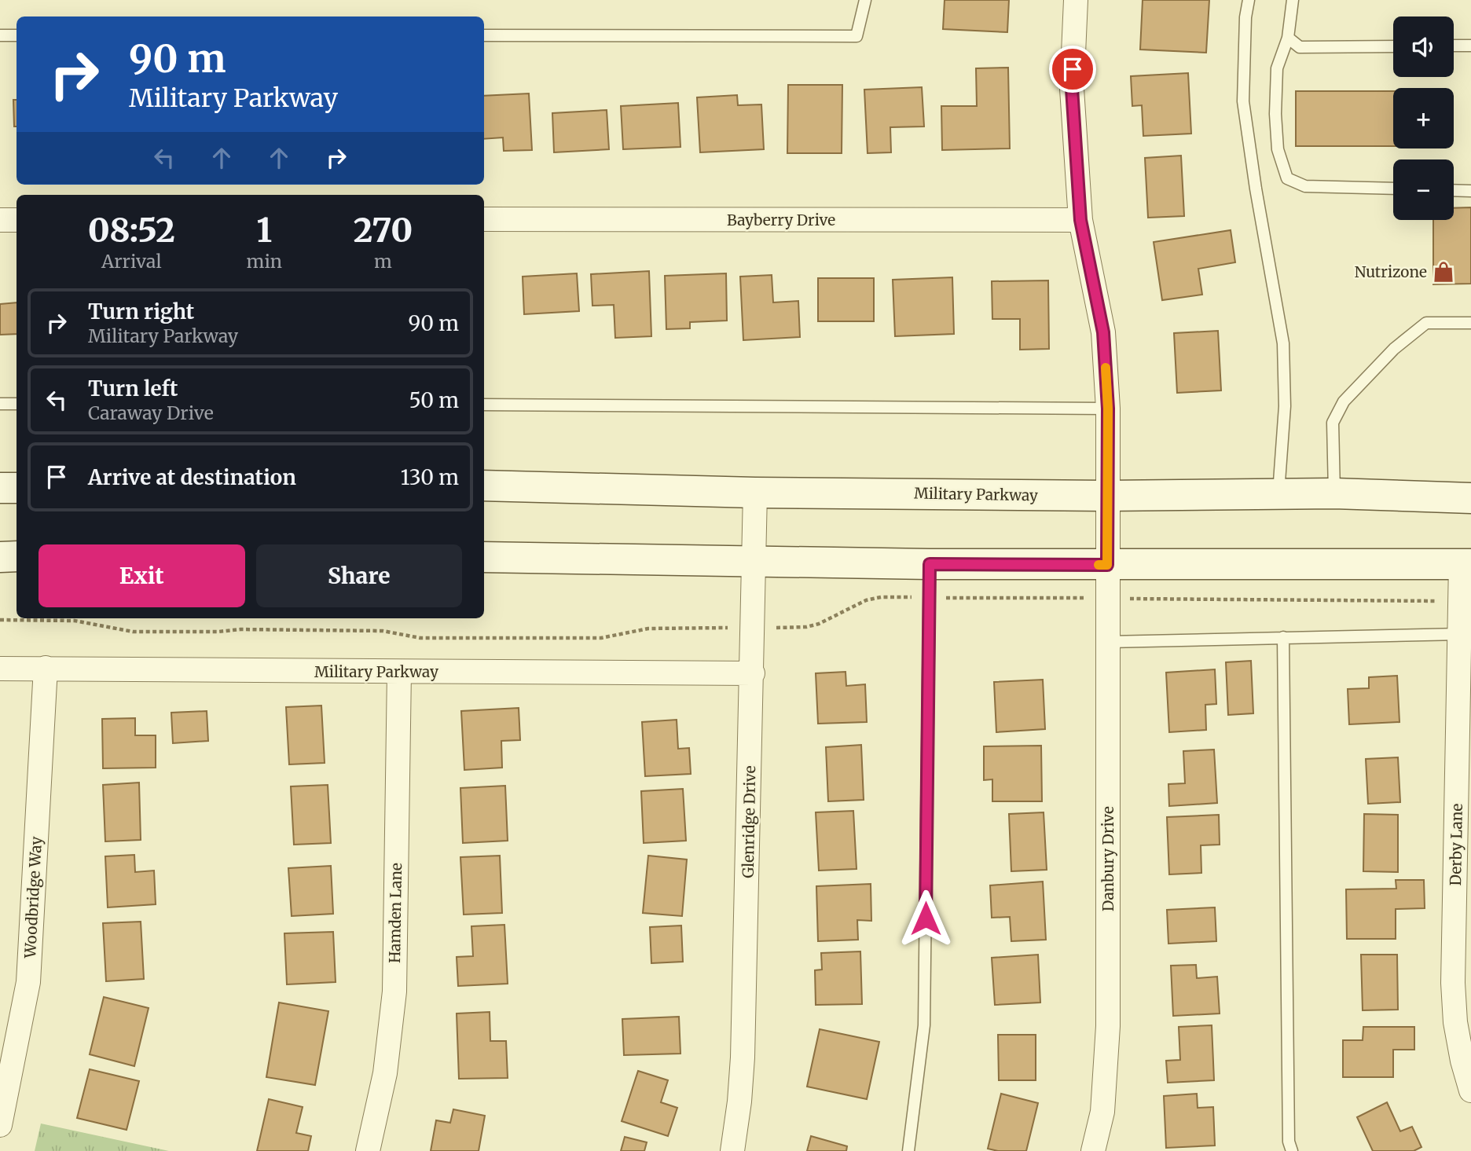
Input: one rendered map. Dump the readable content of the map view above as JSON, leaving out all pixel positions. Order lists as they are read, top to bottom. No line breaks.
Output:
{"streets":{"main road":["Military Parkway"],"street":["Bayberry Drive","Glenridge Drive","Derby Lane","Danbury Drive","Woodbridge Way","Hamden Lane"]},"crossings":[["Bayberry Drive","Danbury Drive"],["Military Parkway","Glenridge Drive"],["Military Parkway","Danbury Drive"],["Military Parkway","Woodbridge Way"],["Military Parkway","Hamden Lane"]],"places":{"shop":["Nutrizone"]},"page":{"map_buttons":["+","−"],"turn":["90 m","Military Parkway"],"eta":["08:52","Arrival","1","min","270","m"],"list":[{"name":"Turn right","note":"Military Parkway","value":"90 m"},{"name":"Turn left","note":"Caraway Drive","value":"50 m"},{"name":"Arrive at destination","value":"130 m"}],"buttons":["Exit","Share"]}}
